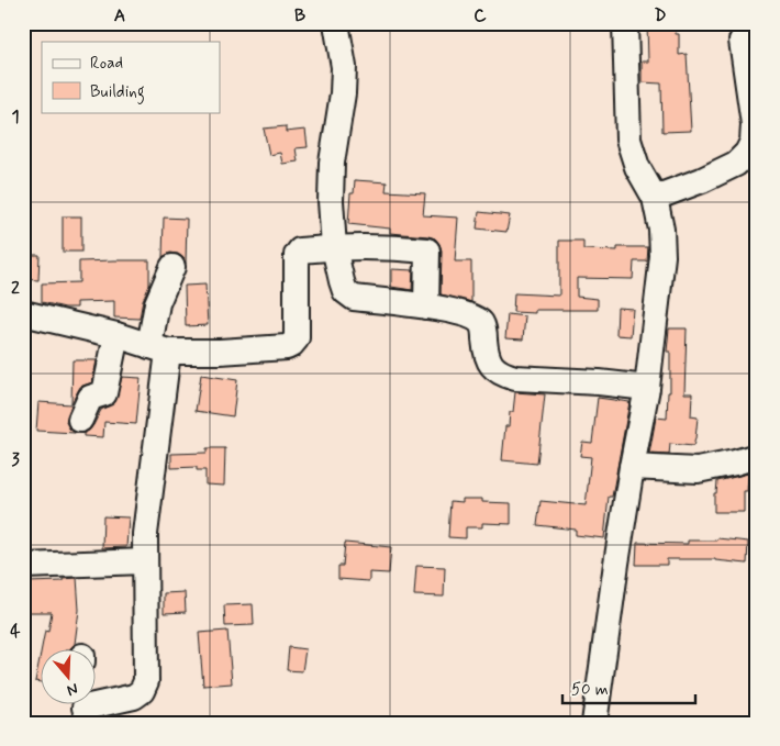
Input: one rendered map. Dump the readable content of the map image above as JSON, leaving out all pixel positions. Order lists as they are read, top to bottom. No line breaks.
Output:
{"legend":["Road","Building"],"scale_bar":"50 m","north":"bottom","grid":{"columns":["A","B","C","D"],"rows":["1","2","3","4"]}}
